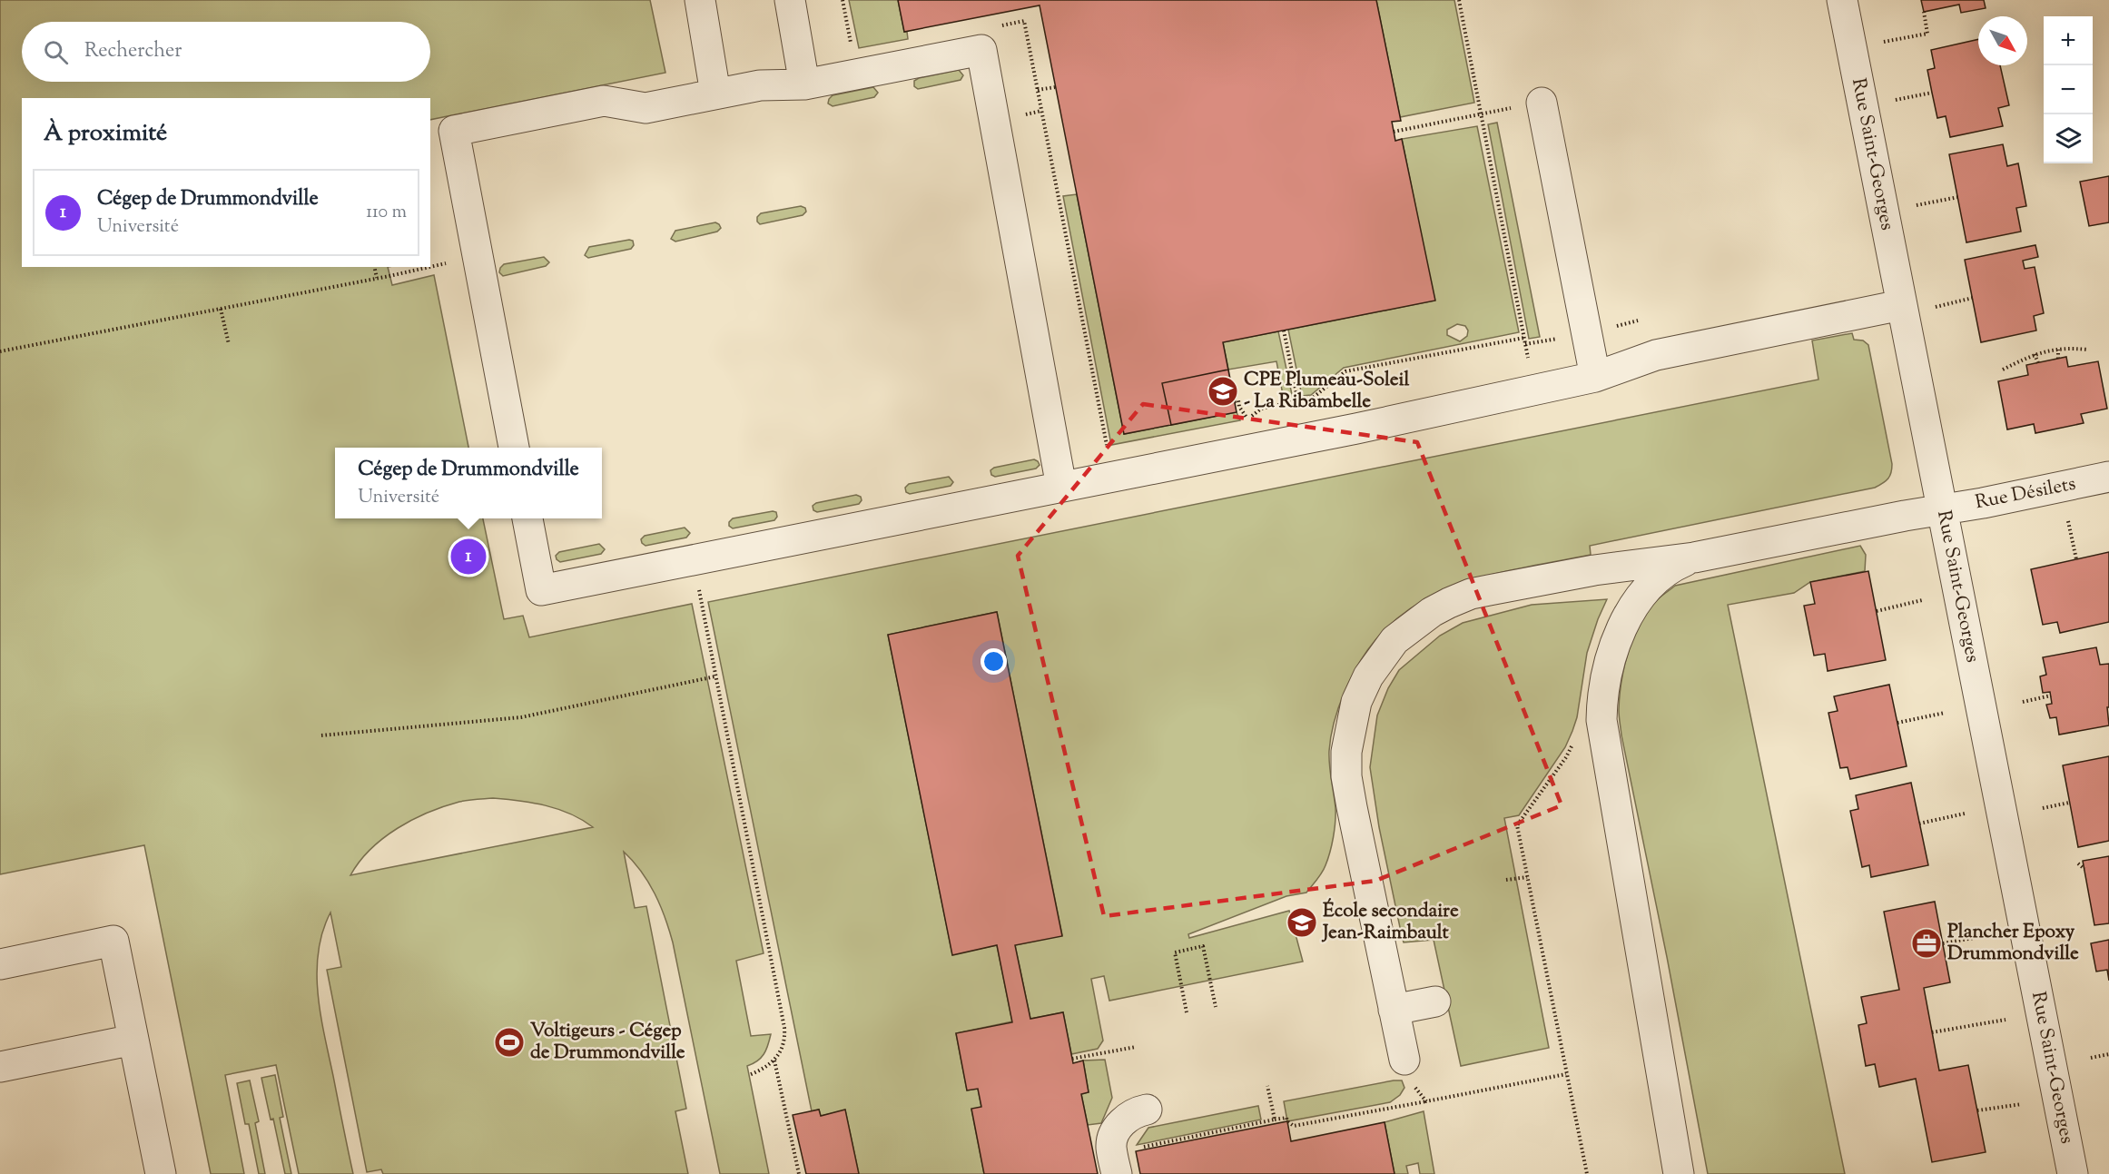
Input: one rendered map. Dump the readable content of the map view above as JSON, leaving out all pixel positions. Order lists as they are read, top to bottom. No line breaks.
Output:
{"streets":{"street":["Rue Saint-Georges","Rue Désilets"]},"crossings":[["Rue Saint-Georges","Rue Désilets"]],"places":{"school or university":["CPE Plumeau-Soleil - La Ribambelle","École secondaire Jean-Raimbault"],"office":["Plancher Epoxy Drummondville"],"sports":["Voltigeurs - Cégep de Drummondville"]},"north":"bottom right","page":{"map_buttons":["+","−"],"search":"Rechercher","heading":"À proximité","list":[{"mark":"1","name":"Cégep de Drummondville","note":"Université","value":"110 m"}],"popup":["Cégep de Drummondville","Université"],"pins":"1"}}
